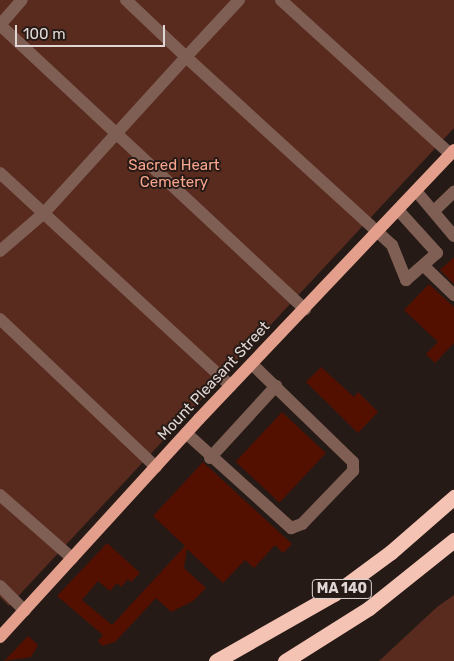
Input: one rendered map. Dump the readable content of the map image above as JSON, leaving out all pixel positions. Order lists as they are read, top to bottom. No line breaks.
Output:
{"streets":{"highway":["MA 140"],"main road":["Mount Pleasant Street"]},"parks":["Sacred Heart Cemetery"],"scale_bar":"100 m"}
